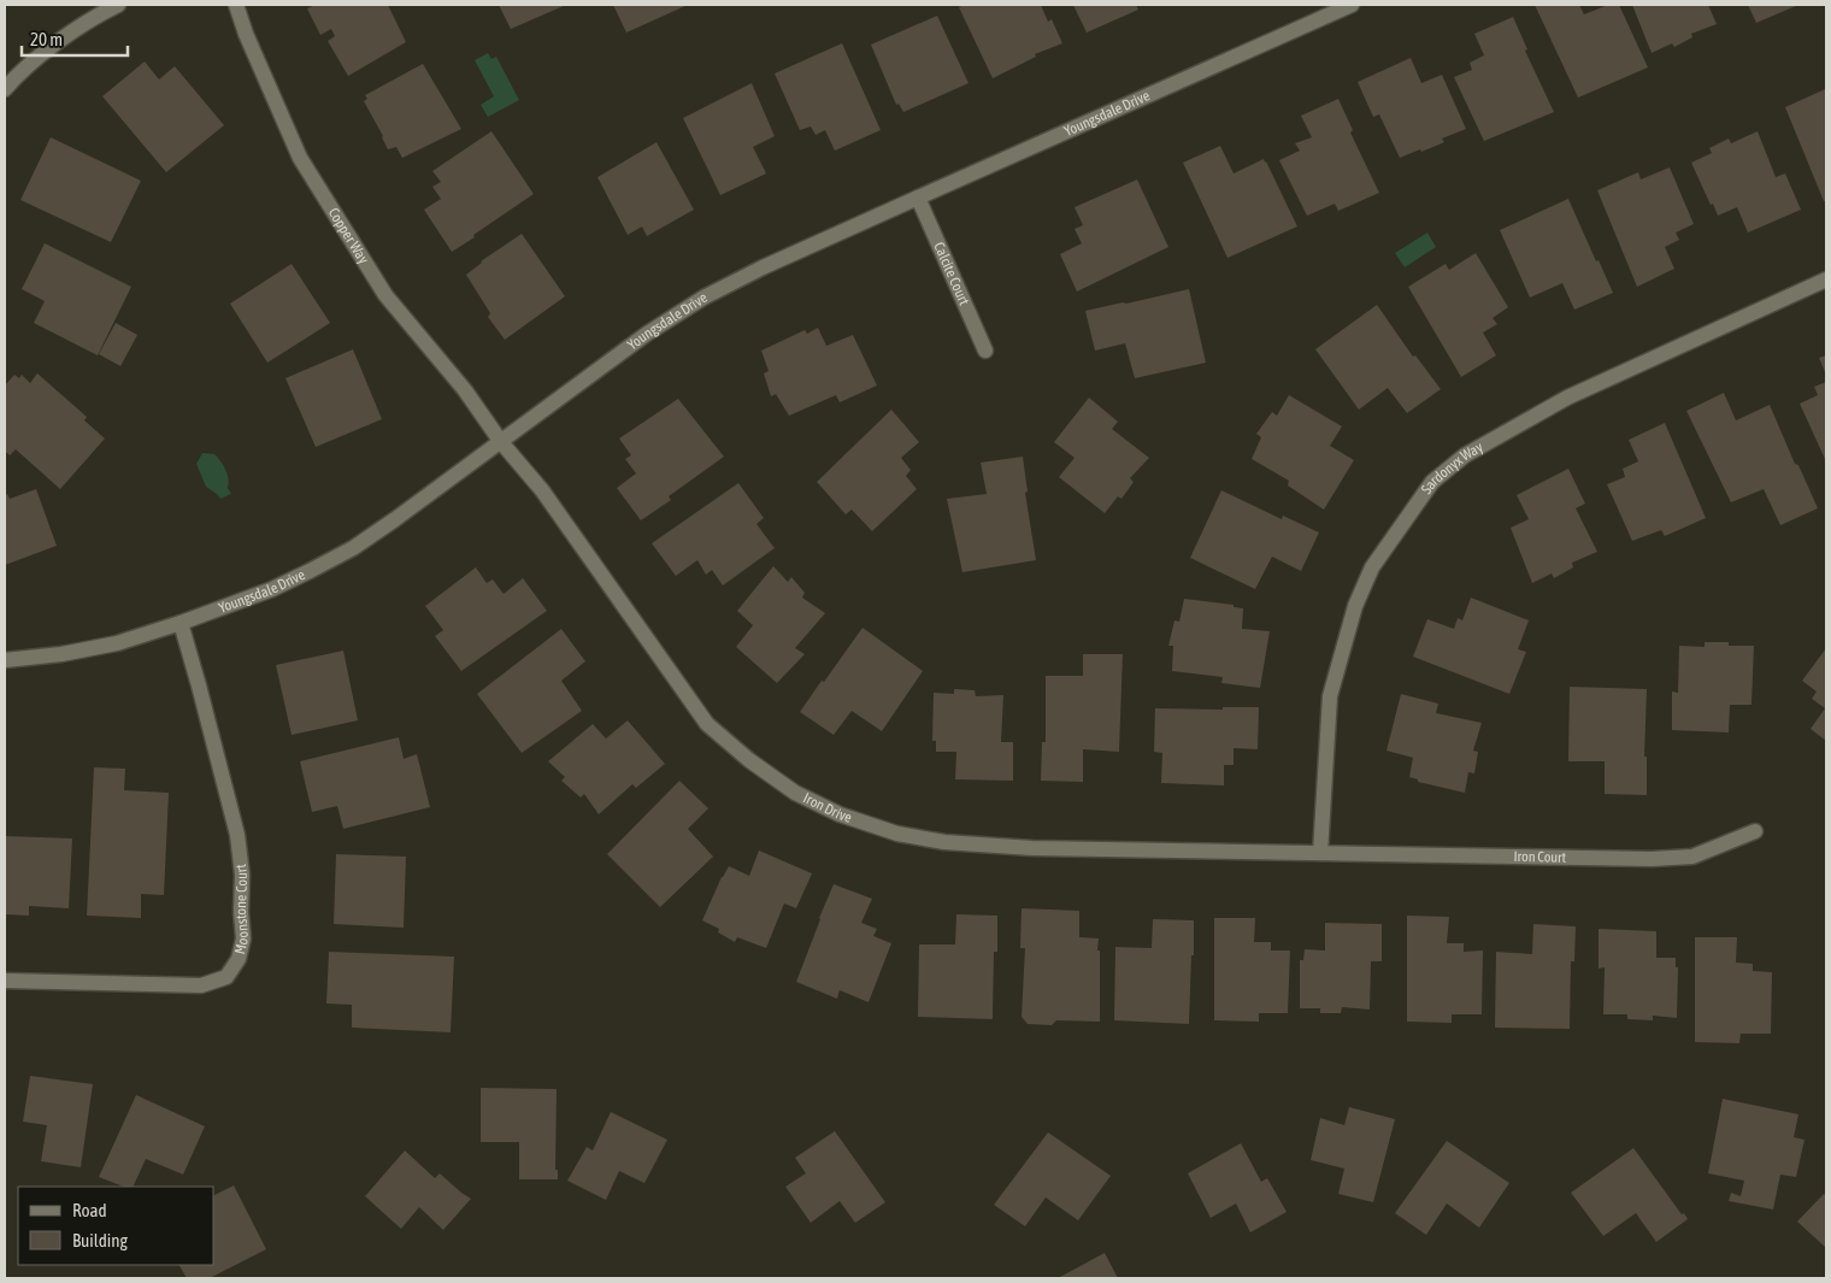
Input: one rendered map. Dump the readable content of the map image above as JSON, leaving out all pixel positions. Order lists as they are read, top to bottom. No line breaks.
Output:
{"streets":{"street":["Youngsdale Drive","Copper Way","Calcite Court","Sardonyx Way","Iron Drive","Iron Court","Moonstone Court"]},"crossings":[["Youngsdale Drive","Copper Way"],["Youngsdale Drive","Calcite Court"],["Youngsdale Drive","Iron Drive"],["Youngsdale Drive","Moonstone Court"],["Copper Way","Iron Drive"],["Sardonyx Way","Iron Drive"],["Sardonyx Way","Iron Court"],["Iron Drive","Iron Court"]],"legend":["Road","Building"],"scale_bar":"20 m"}
